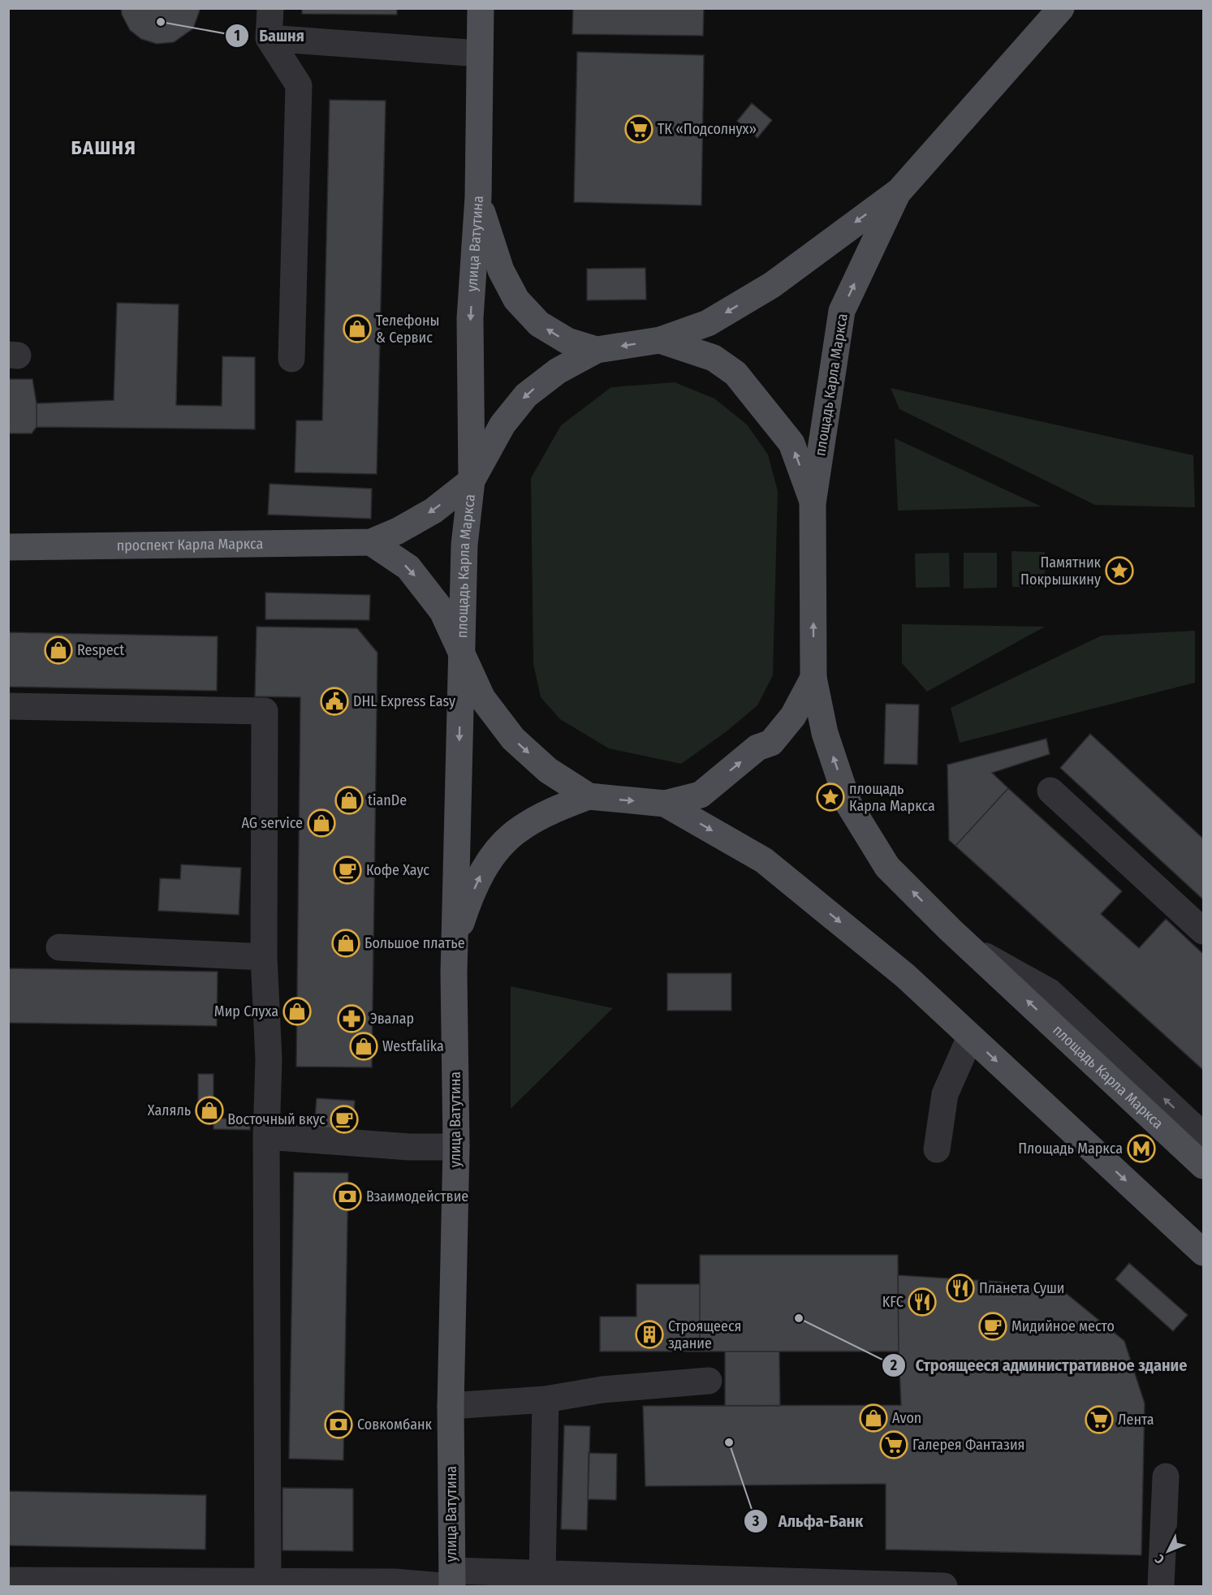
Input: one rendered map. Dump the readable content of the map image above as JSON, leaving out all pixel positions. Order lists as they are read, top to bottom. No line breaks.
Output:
{"streets":{"main road":["улица Ватутина","площадь Карла Маркса","проспект Карла Маркса"]},"crossings":[["улица Ватутина","площадь Карла Маркса"],["площадь Карла Маркса","проспект Карла Маркса"]],"one_way":["улица Ватутина"],"districts":["БАШНЯ"],"places":{"other":["Башня","Строящееся административное здание","Альфа-Банк"],"supermarket":["ТК «Подсолнух»","Лента","Галерея Фантазия"],"shop":["Телефоны & Сервис","Respect","tianDe","AG service","Большое платье","Мир Слуха","Westfalika","Халяль","Avon"],"place":["Памятник Покрышкину","площадь Карла Маркса"],"public building":["DHL Express Easy"],"cafe":["Кофе Хаус","Восточный вкус","Мидийное место"],"pharmacy":["Эвалар"],"metro station":["Площадь Маркса"],"bank":["Взаимодействие","Совкомбанк"],"restaurant":["Планета Суши","KFC"],"building":["Строящееся здание"]},"north":"bottom left"}
